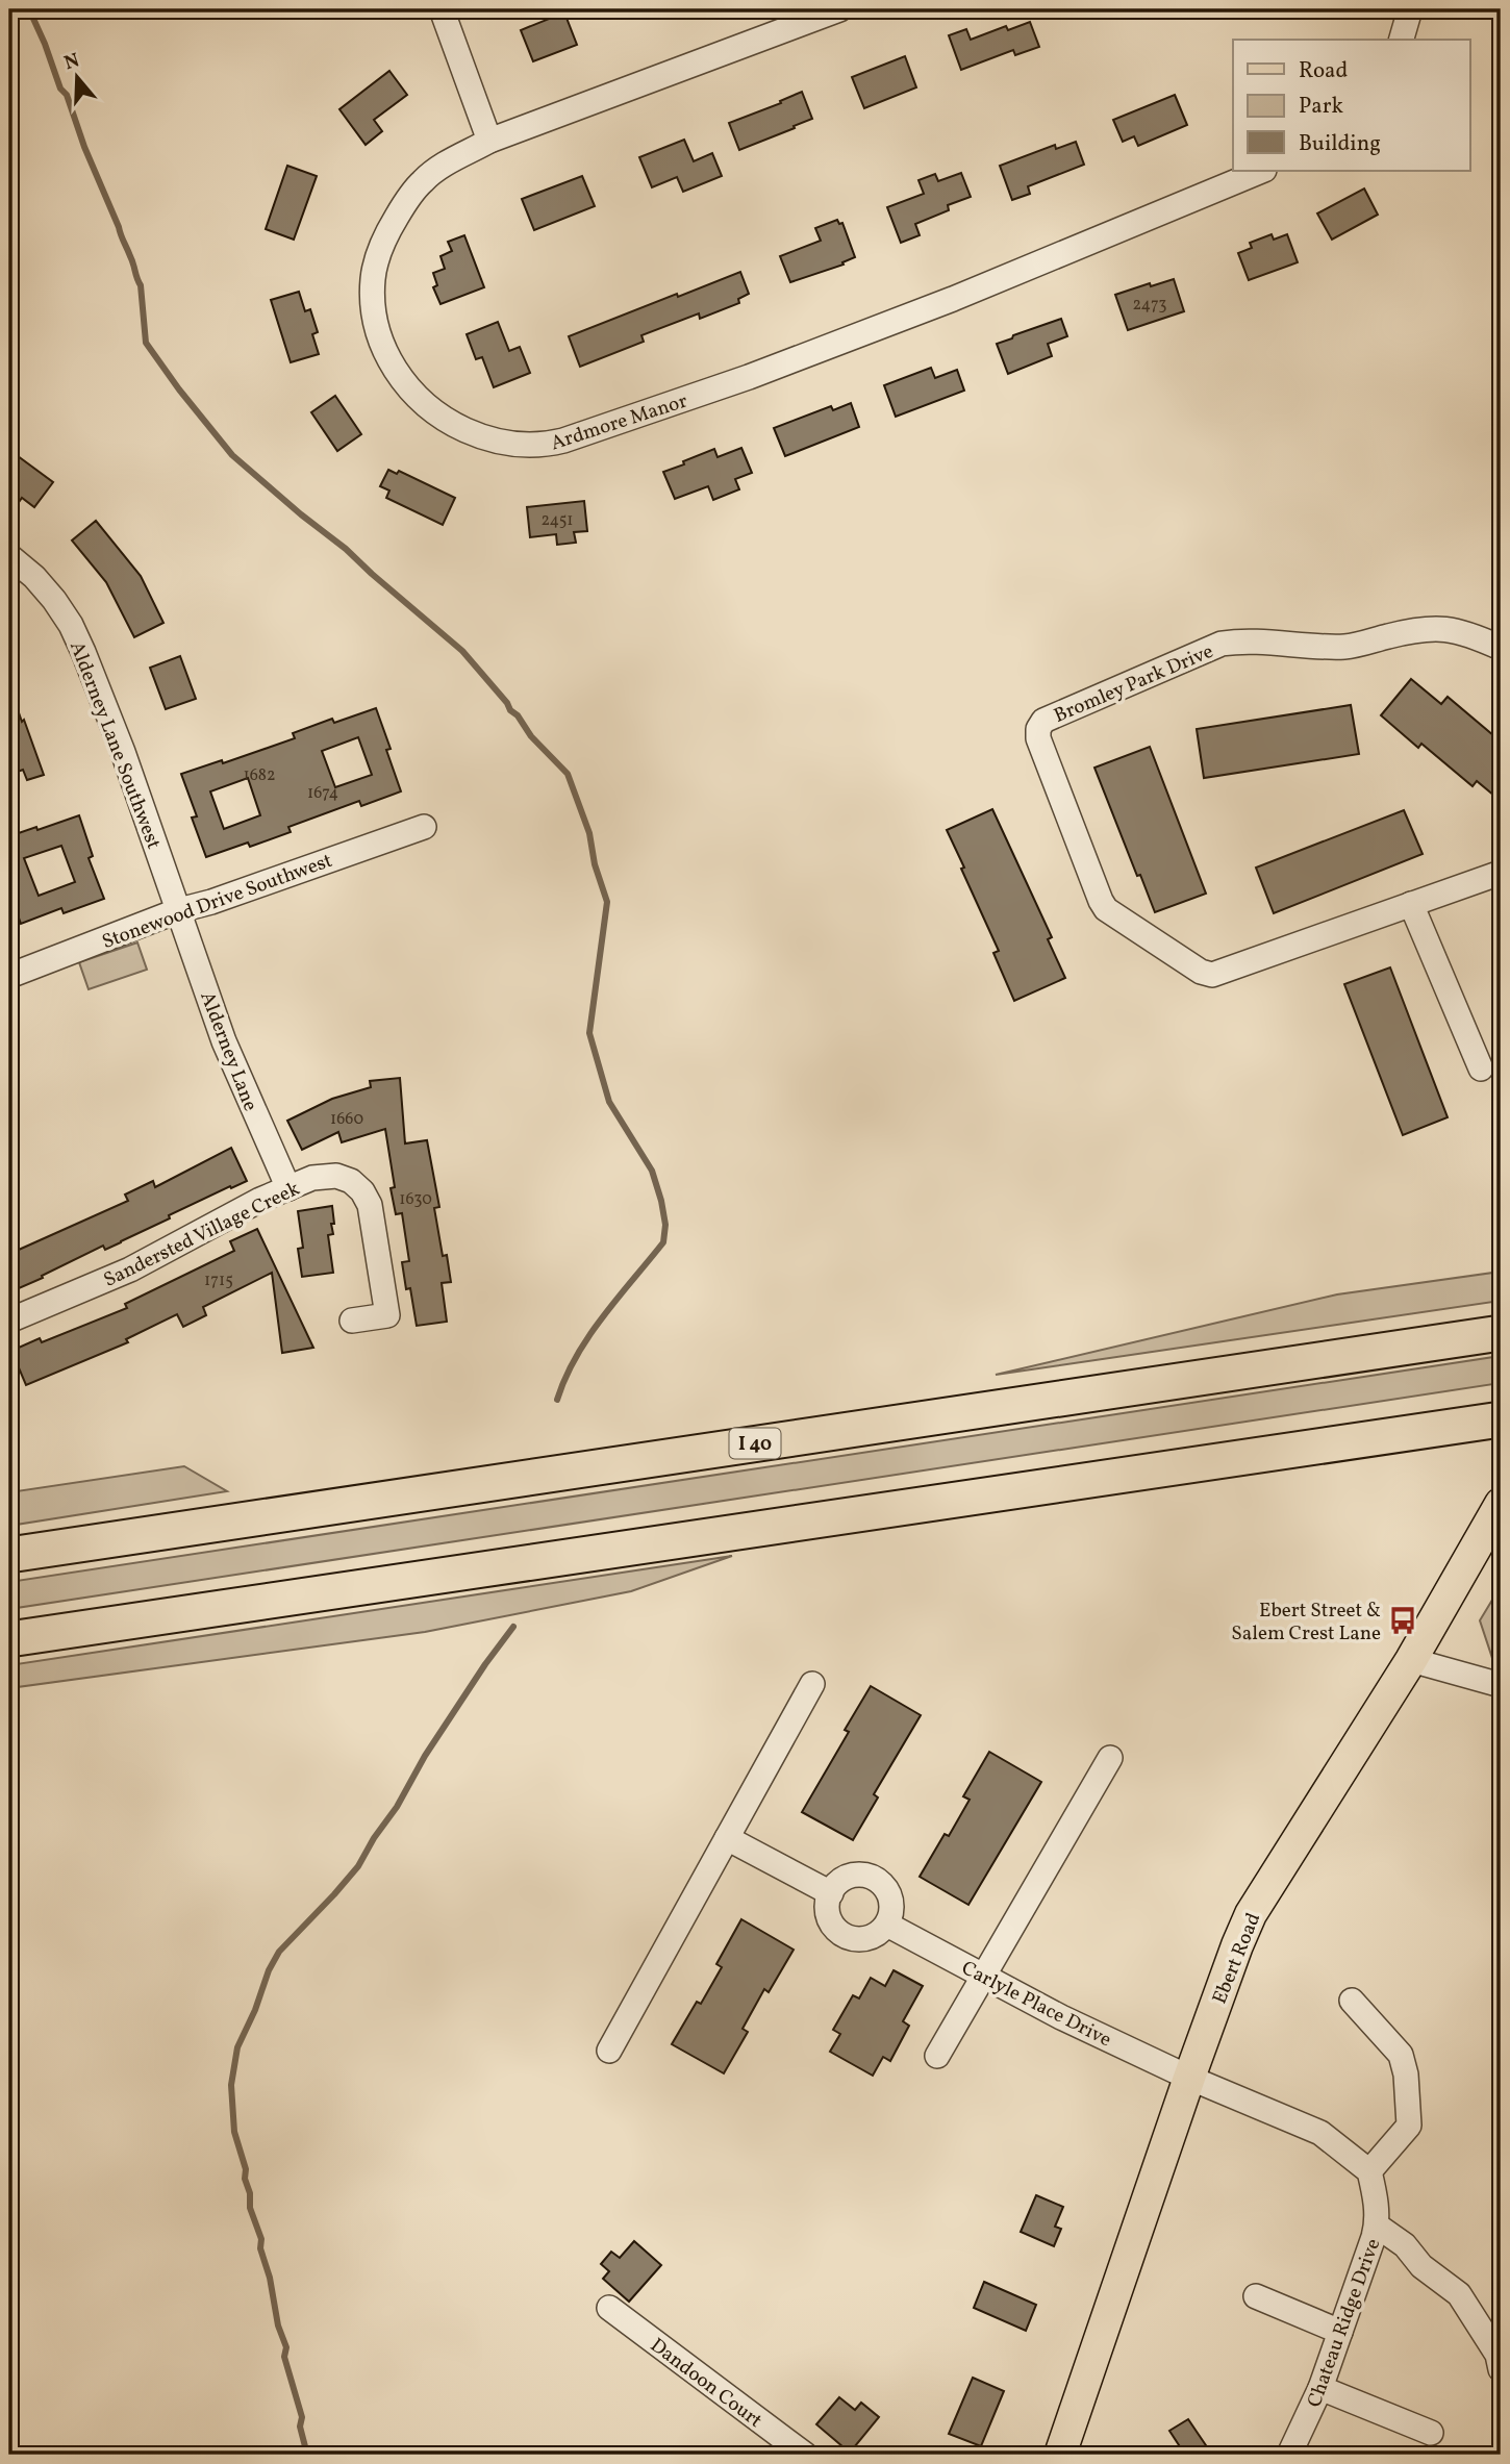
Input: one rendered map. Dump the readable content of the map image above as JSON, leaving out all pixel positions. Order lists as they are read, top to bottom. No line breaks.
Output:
{"streets":{"highway":["I 40"],"main road":["Ebert Road"],"street":["Ardmore Manor","Bromley Park Drive","Alderney Lane Southwest","Stonewood Drive Southwest","Alderney Lane","Sandersted Village Creek","Carlyle Place Drive","Chateau Ridge Drive","Dandoon Court"]},"crossings":[["Alderney Lane Southwest","Stonewood Drive Southwest"],["Alderney Lane Southwest","Alderney Lane"],["Stonewood Drive Southwest","Alderney Lane"],["Alderney Lane","Sandersted Village Creek"],["Ebert Road","Carlyle Place Drive"]],"places":{"bus stop":["Ebert Street & Salem Crest Lane"]},"house_numbers":["2473","2451","1682","1674","1660","1630","1715"],"legend":["Road","Park","Building"],"north":"top"}
